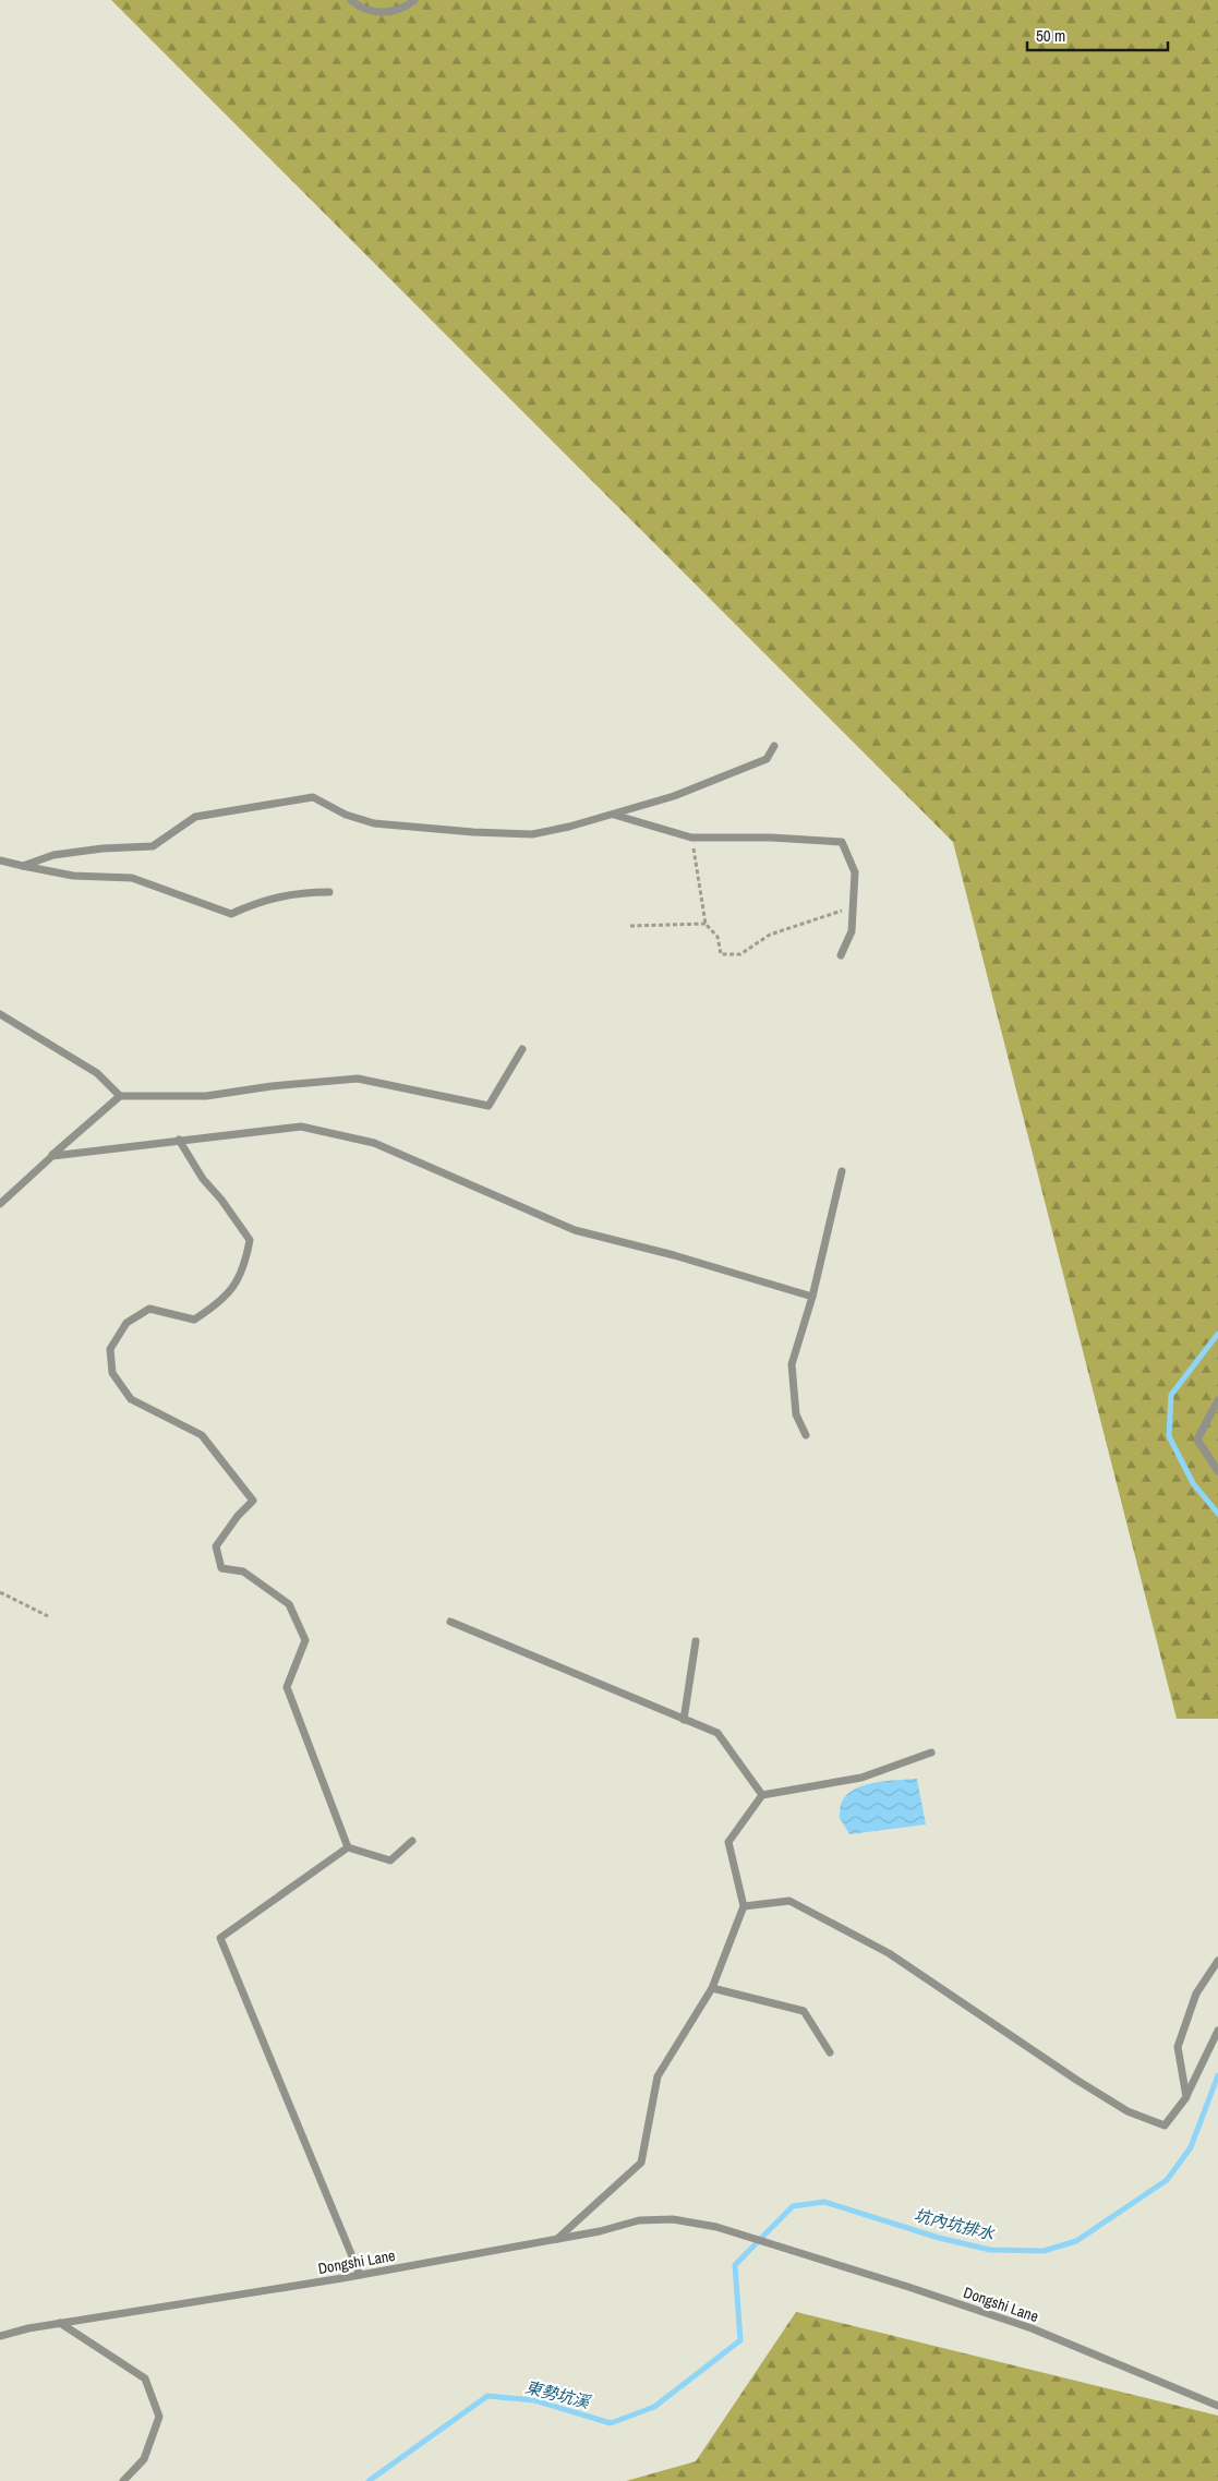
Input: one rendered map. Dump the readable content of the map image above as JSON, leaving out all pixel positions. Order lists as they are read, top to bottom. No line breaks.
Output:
{"streets":{"lane":["Dongshi Lane"]},"water":["坑內坑排水","東勢坑溪"],"scale_bar":"50 m"}
